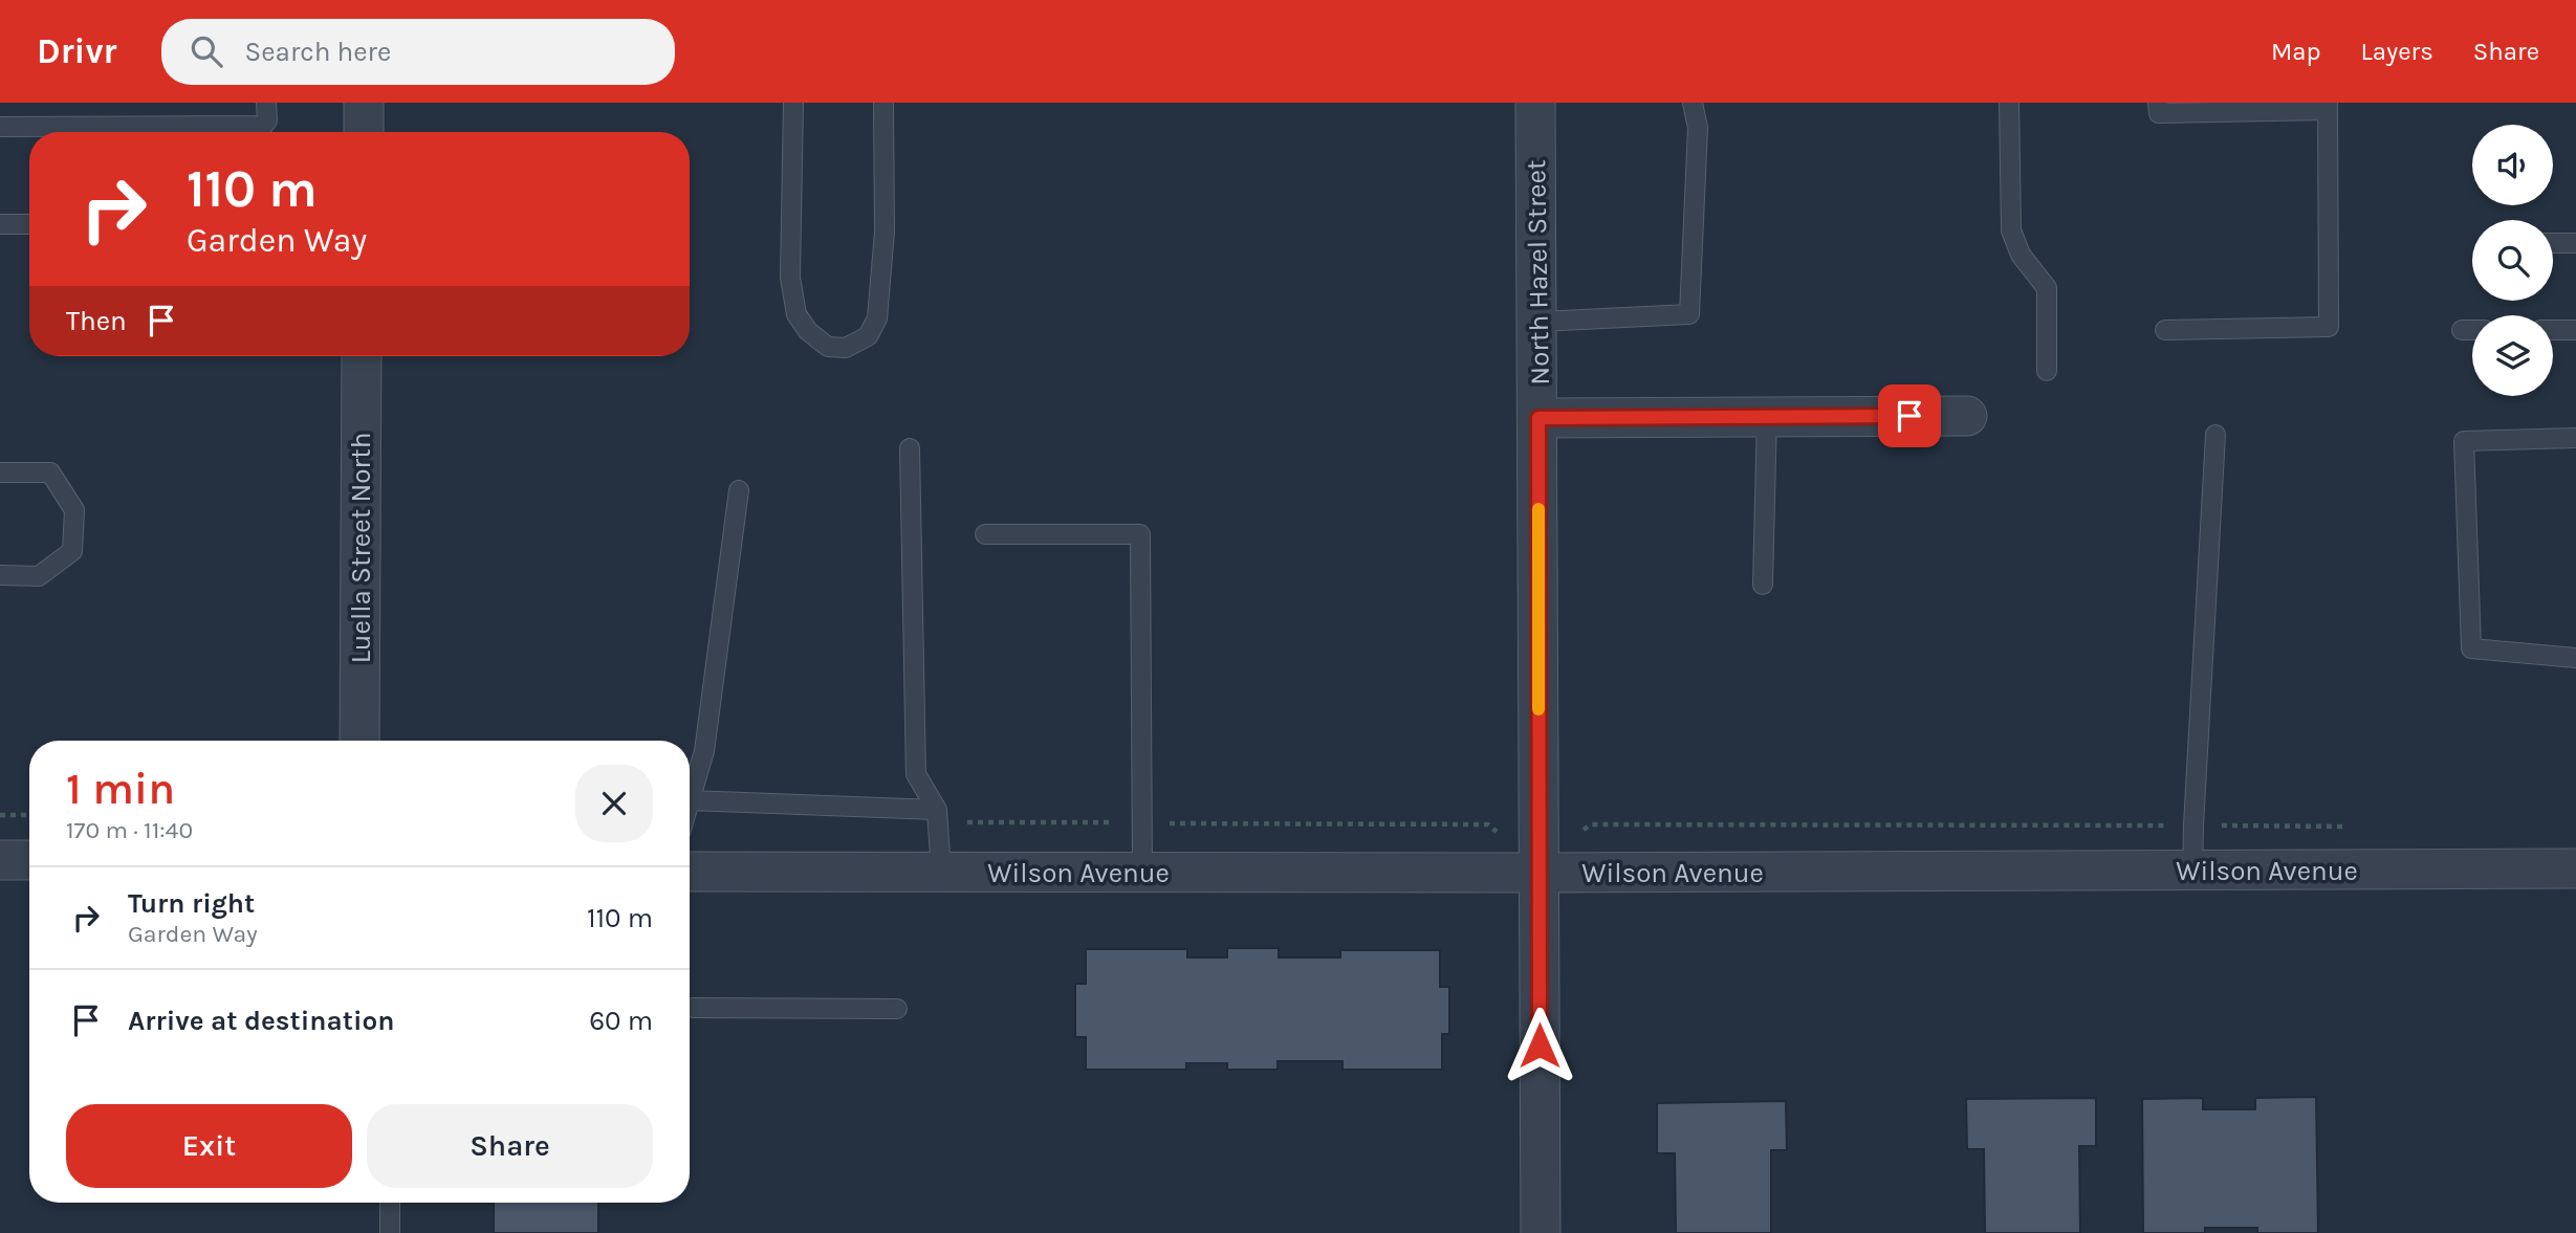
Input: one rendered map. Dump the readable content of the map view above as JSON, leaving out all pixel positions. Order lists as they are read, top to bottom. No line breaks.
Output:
{"streets":{"street":["North Hazel Street","Luella Street North","Wilson Avenue"]},"crossings":[["North Hazel Street","Wilson Avenue"]],"page":{"header":"Drivr","search":"Search here","nav":["Map","Layers","Share"],"turn":["110 m","Garden Way"],"then":"Then","heading":["1 min","170 m · 11:40"],"list":[{"name":"Turn right","note":"Garden Way","value":"110 m"},{"name":"Arrive at destination","value":"60 m"}],"buttons":["Exit","Share"]}}
